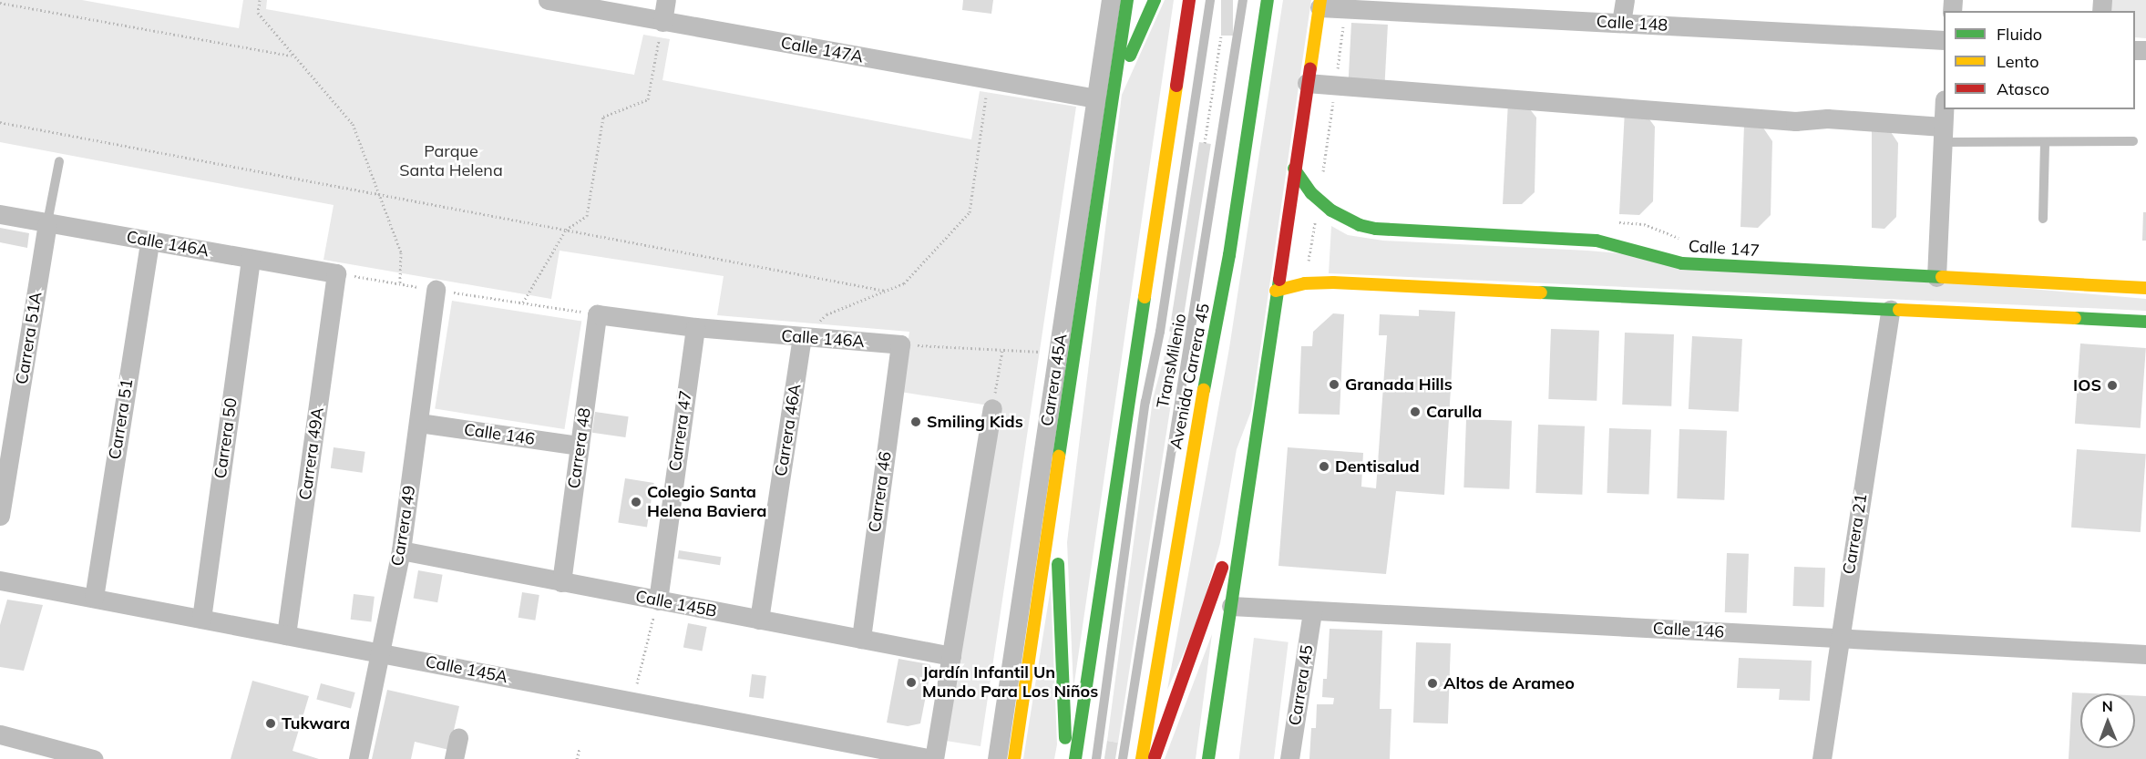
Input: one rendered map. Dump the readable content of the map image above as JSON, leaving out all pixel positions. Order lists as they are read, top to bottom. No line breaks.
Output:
{"streets":{"main road":["Calle 147","Avenida Carrera 45"],"street":["Calle 148","Calle 147A","Calle 146A","Carrera 51A","Carrera 45A","Carrera 51","Carrera 46A","Carrera 47","Calle 146","Carrera 50","Carrera 48","Carrera 49A","Carrera 46","Carrera 49","Carrera 21","Calle 145B","Calle 145A","Carrera 45"],"lane":["TransMilenio"]},"crossings":[["Calle 147A","Carrera 45A"],["Calle 146A","Carrera 51A"],["Calle 146A","Carrera 51"],["Calle 146A","Carrera 46A"],["Calle 146A","Carrera 47"],["Calle 146A","Carrera 50"],["Calle 146A","Carrera 48"],["Calle 146A","Carrera 49A"],["Calle 146A","Carrera 46"],["Carrera 51","Calle 145A"],["Carrera 46A","Calle 145B"],["Carrera 47","Calle 145B"],["Calle 146","Carrera 48"],["Calle 146","Carrera 49"],["Calle 146","Carrera 21"],["Calle 146","Carrera 45"],["Carrera 50","Calle 145A"],["Carrera 48","Calle 145B"],["Carrera 49A","Calle 145A"],["Carrera 46","Calle 145B"],["Carrera 49","Calle 145B"],["Carrera 49","Calle 145A"]],"parks":["Parque Santa Helena"],"places":["Granada Hills","IOS","Carulla","Smiling Kids","Dentisalud","Colegio Santa Helena Baviera","Jardín Infantil Un Mundo Para Los Niños","Altos de Arameo","Tukwara"],"legend":["Fluido","Lento","Atasco"],"north":"top"}
